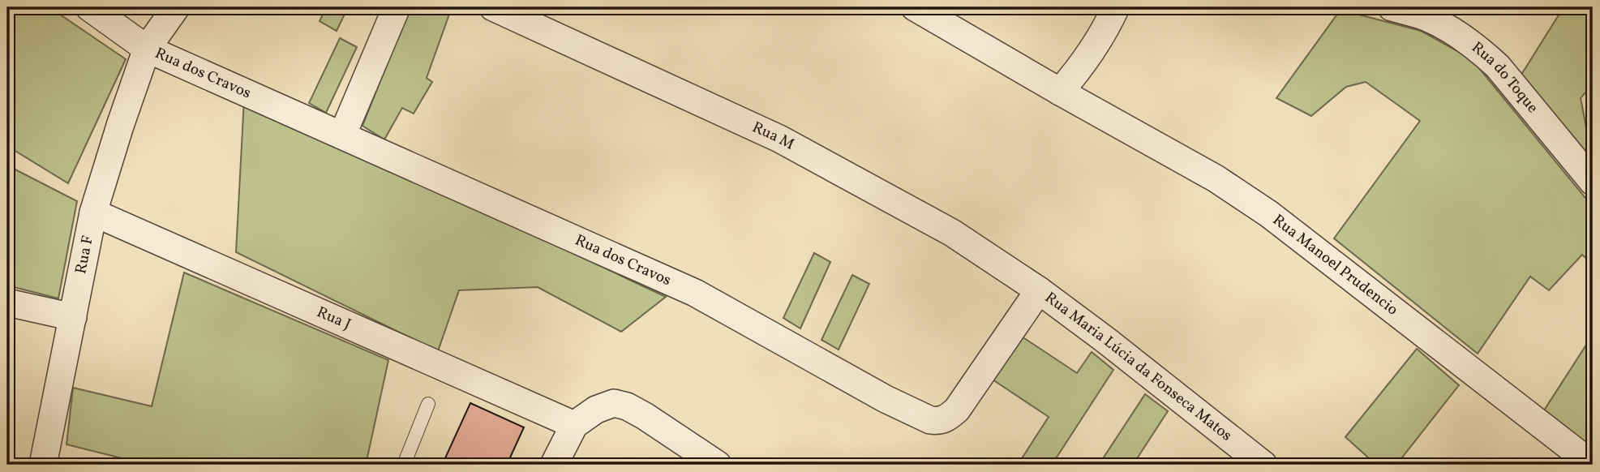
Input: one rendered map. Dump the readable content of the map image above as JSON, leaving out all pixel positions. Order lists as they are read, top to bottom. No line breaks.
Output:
{"streets":{"street":["Rua dos Cravos","Rua do Toque","Rua M","Rua F","Rua Manoel Prudencio","Rua J","Rua Maria Lúcia da Fonseca Matos"]},"crossings":[["Rua dos Cravos","Rua M"],["Rua dos Cravos","Rua F"],["Rua dos Cravos","Rua Maria Lúcia da Fonseca Matos"],["Rua M","Rua Maria Lúcia da Fonseca Matos"],["Rua F","Rua J"]]}
